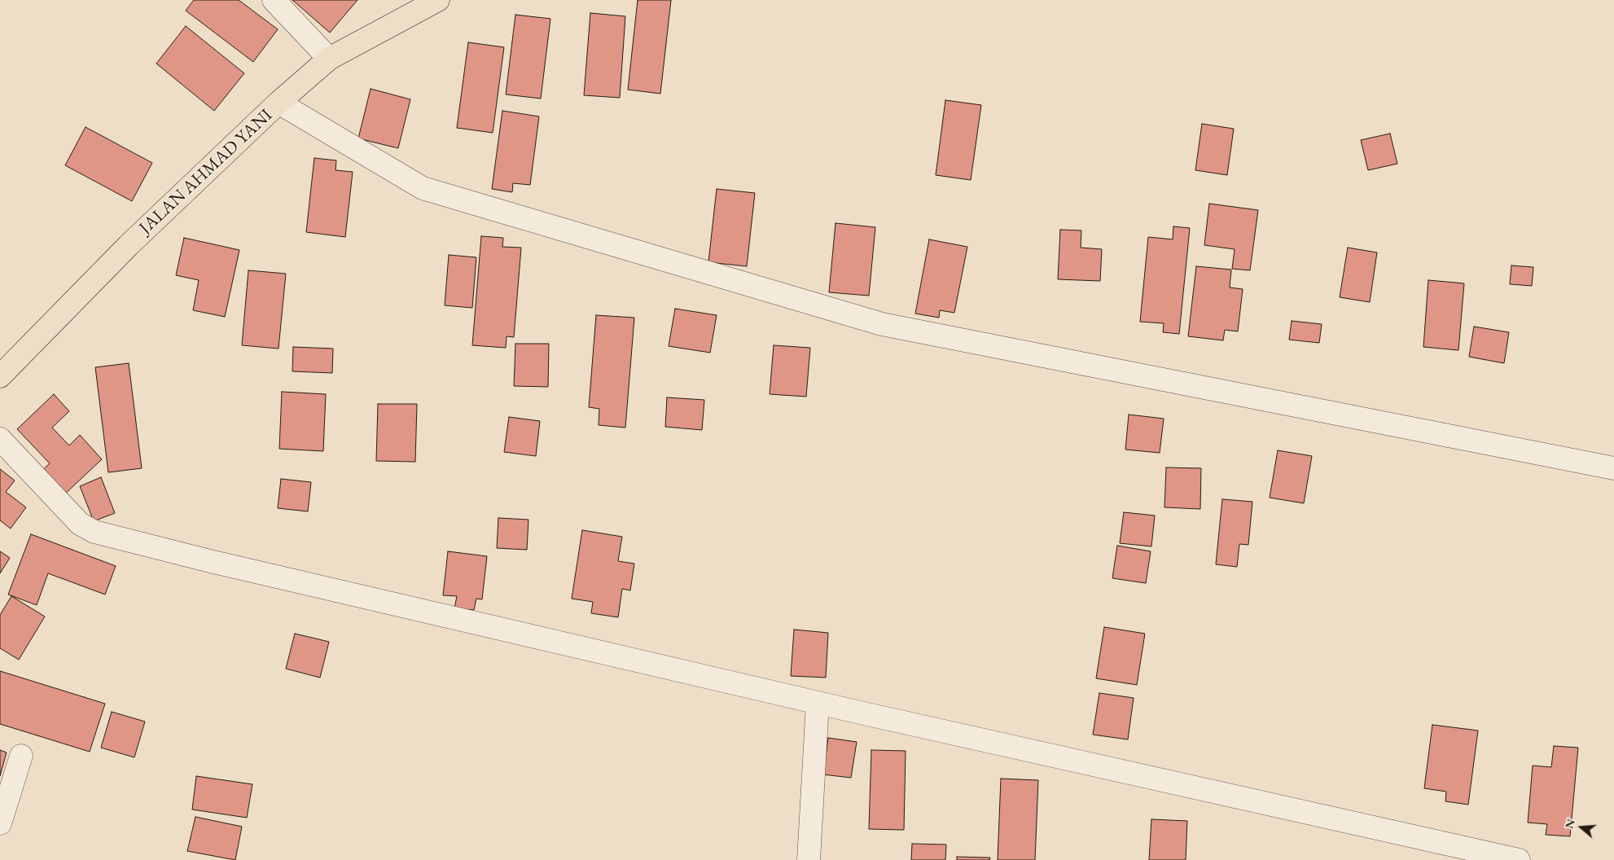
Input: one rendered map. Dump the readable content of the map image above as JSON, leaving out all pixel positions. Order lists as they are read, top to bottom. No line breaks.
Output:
{"streets":{"highway":["JALAN AHMAD YANI"]},"north":"left"}
